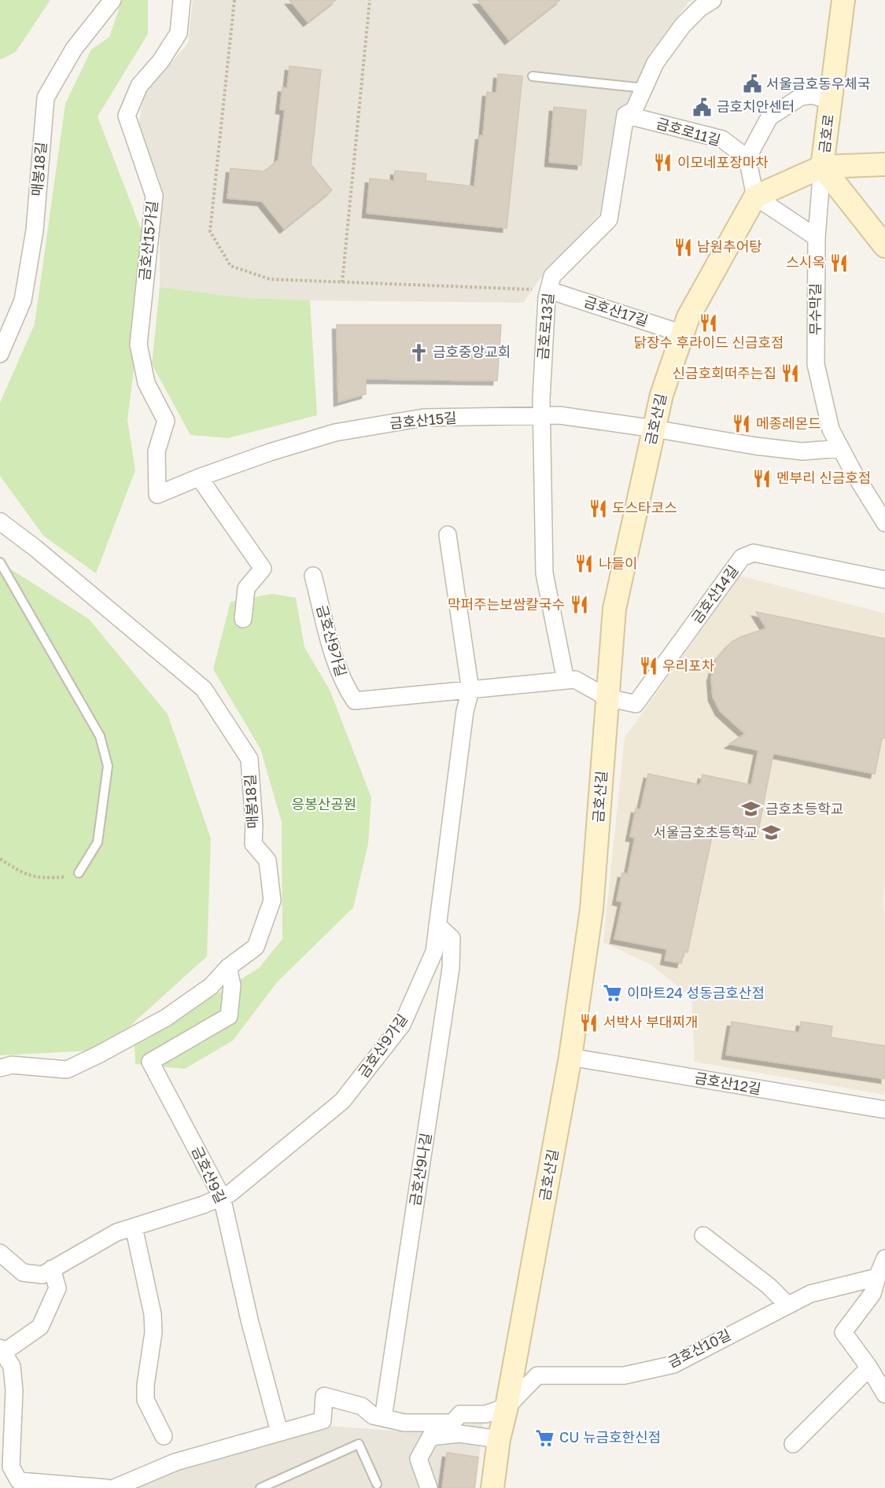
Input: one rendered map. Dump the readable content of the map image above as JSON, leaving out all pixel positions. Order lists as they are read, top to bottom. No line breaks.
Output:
{"streets":{"street":["금호로11길","금호로","매봉18길","금호산15가길","무수막길","금호산17길","금호로13길","금호산길","금호산15길","금호산14길","금호산9가길","금호산12길","금호산9나길","금호산9길","금호산10길"]},"crossings":[["금호로11길","금호로13길"],["금호로","무수막길"],["매봉18길","금호산9길"],["금호산15가길","금호산15길"],["금호산17길","금호로13길"],["금호산17길","금호산길"],["금호로13길","금호산15길"],["금호로13길","금호산9가길"],["금호산길","금호산15길"],["금호산길","금호산14길"],["금호산길","금호산9가길"],["금호산길","금호산12길"],["금호산길","금호산10길"],["금호산14길","금호산9가길"],["금호산9가길","금호산9나길"],["금호산9가길","금호산9길"]],"parks":["응봉산공원"],"places":{"public building":["서울금호동우체국","금호치안센터"],"restaurant":["이모네포장마차","남원추어탕","스시옥","닭장수 후라이드 신금호점","신금호회떠주는집","메종레몬드","멘부리 신금호점","도스타코스","나들이","막퍼주는보쌈칼국수","우리포차","서박사 부대찌개"],"church":["금호중앙교회"],"school or university":["금호초등학교","서울금호초등학교"],"supermarket":["이마트24 성동금호산점","CU 뉴금호한신점"]}}
